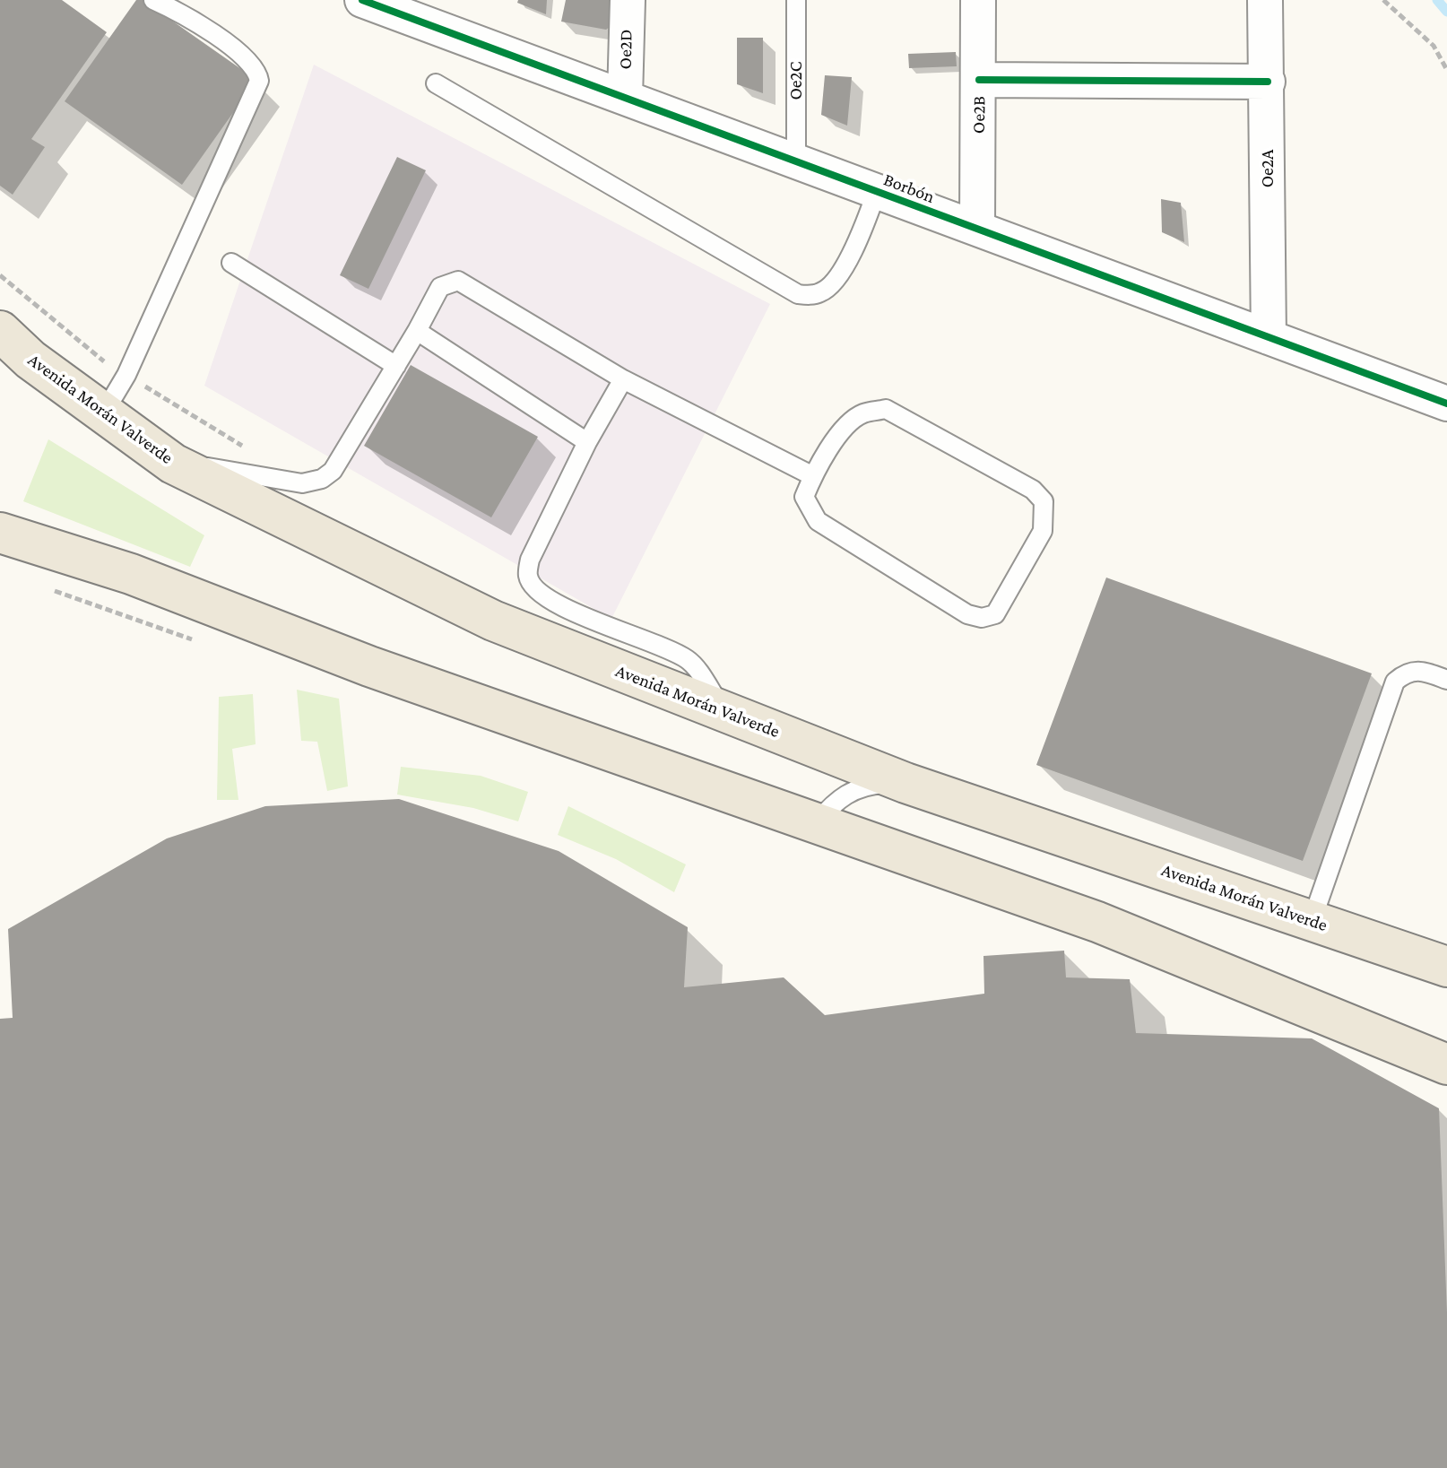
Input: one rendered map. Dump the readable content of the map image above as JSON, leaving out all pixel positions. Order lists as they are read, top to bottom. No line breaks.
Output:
{"streets":{"main road":["Avenida Morán Valverde"],"street":["Oe2D","Oe2B","Oe2A","Borbón"],"lane":["Oe2C"]},"crossings":[["Oe2D","Borbón"],["Oe2C","Borbón"],["Oe2B","Borbón"],["Oe2A","Borbón"]]}
